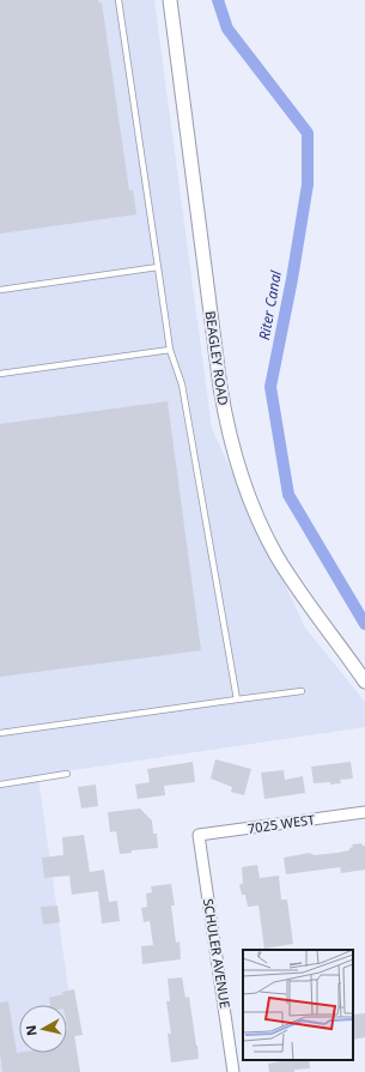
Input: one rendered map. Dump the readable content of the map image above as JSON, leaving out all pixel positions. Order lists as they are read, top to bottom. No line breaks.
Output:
{"streets":{"street":["BEAGLEY ROAD","7025 WEST","SCHULER AVENUE"]},"crossings":[["7025 WEST","SCHULER AVENUE"]],"water":["Riter Canal"],"north":"left"}
